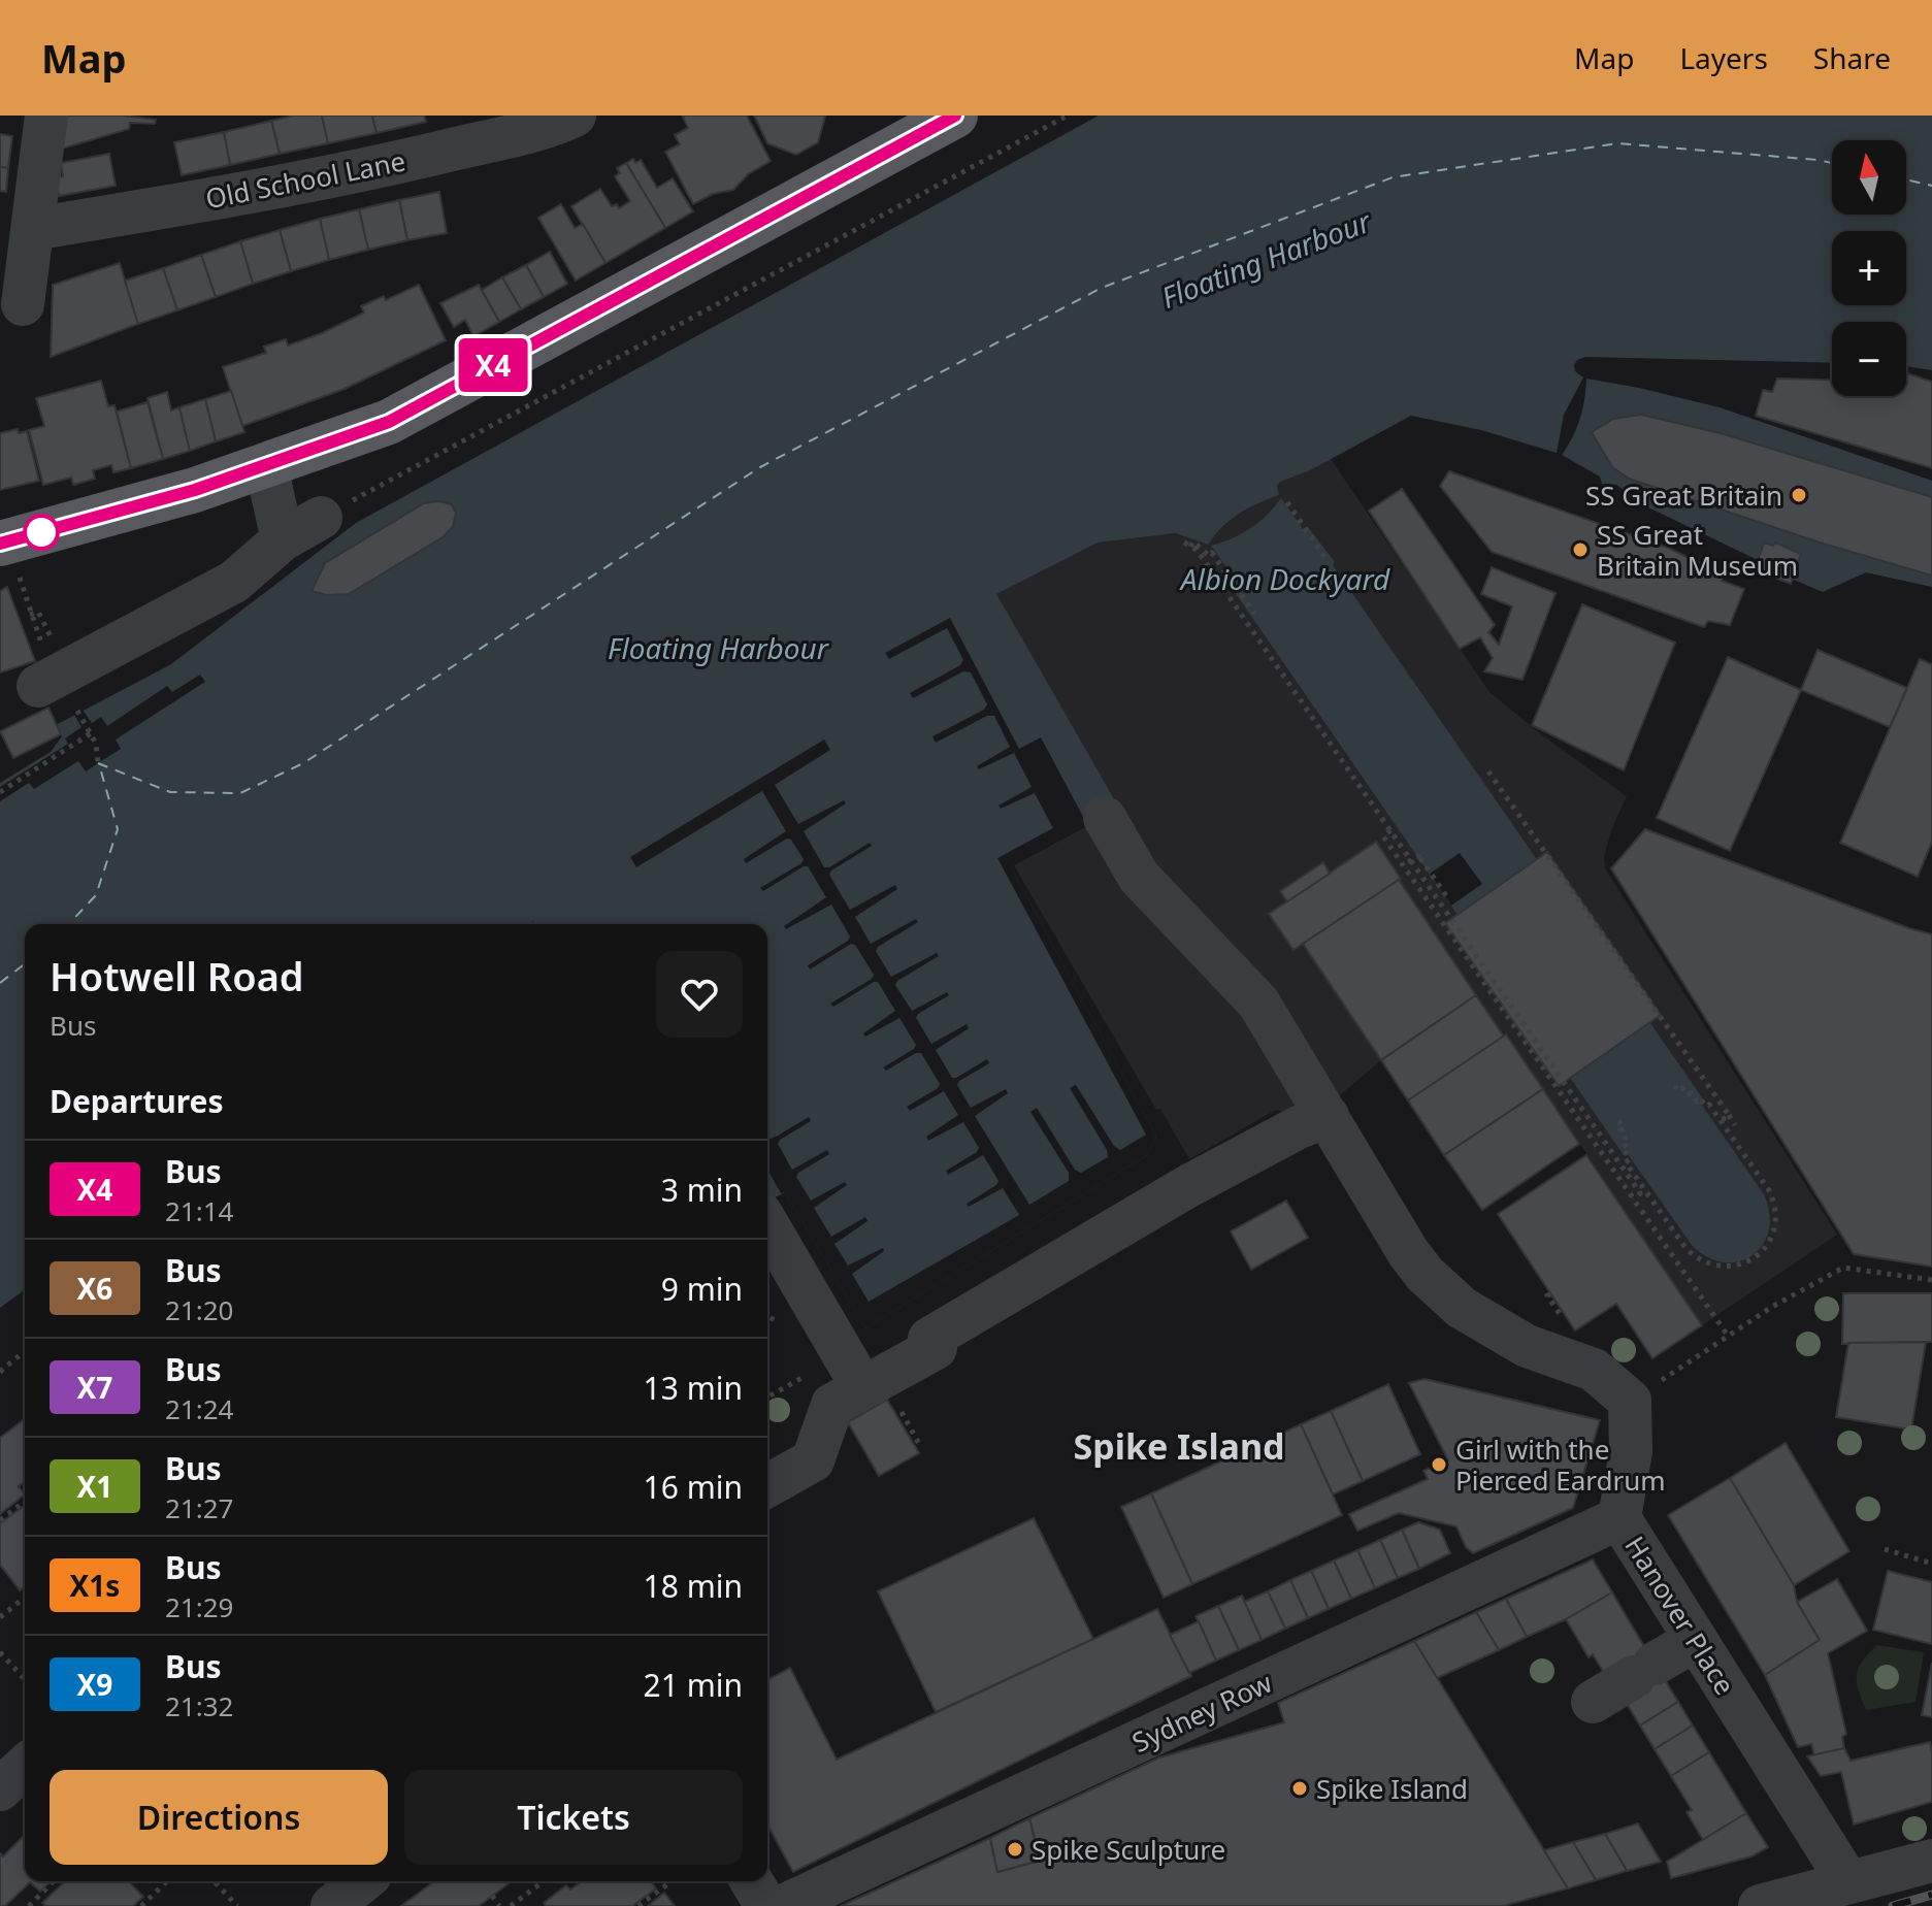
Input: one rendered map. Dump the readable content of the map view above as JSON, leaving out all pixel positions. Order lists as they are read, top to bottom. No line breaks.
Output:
{"streets":{"street":["Old School Lane","Hanover Place","Sydney Row"]},"crossings":[["Hanover Place","Sydney Row"]],"districts":["Spike Island"],"water":["Floating Harbour","Albion Dockyard"],"places":["SS Great Britain","SS Great Britain Museum","Girl with the Pierced Eardrum","Spike Island","Spike Sculpture"],"lines":["bus line X4"],"north":"top","page":{"header":"Map","nav":["Map","Layers","Share"],"on_map":"X4","map_buttons":["+","−"],"heading":[["Hotwell Road","Bus"],"Departures"],"list":[{"mark":"X4","name":"Bus","note":"21:14","value":"3 min"},{"mark":"X6","name":"Bus","note":"21:20","value":"9 min"},{"mark":"X7","name":"Bus","note":"21:24","value":"13 min"},{"mark":"X1","name":"Bus","note":"21:27","value":"16 min"},{"mark":"X1s","name":"Bus","note":"21:29","value":"18 min"},{"mark":"X9","name":"Bus","note":"21:32","value":"21 min"}],"buttons":["Directions","Tickets"]}}
